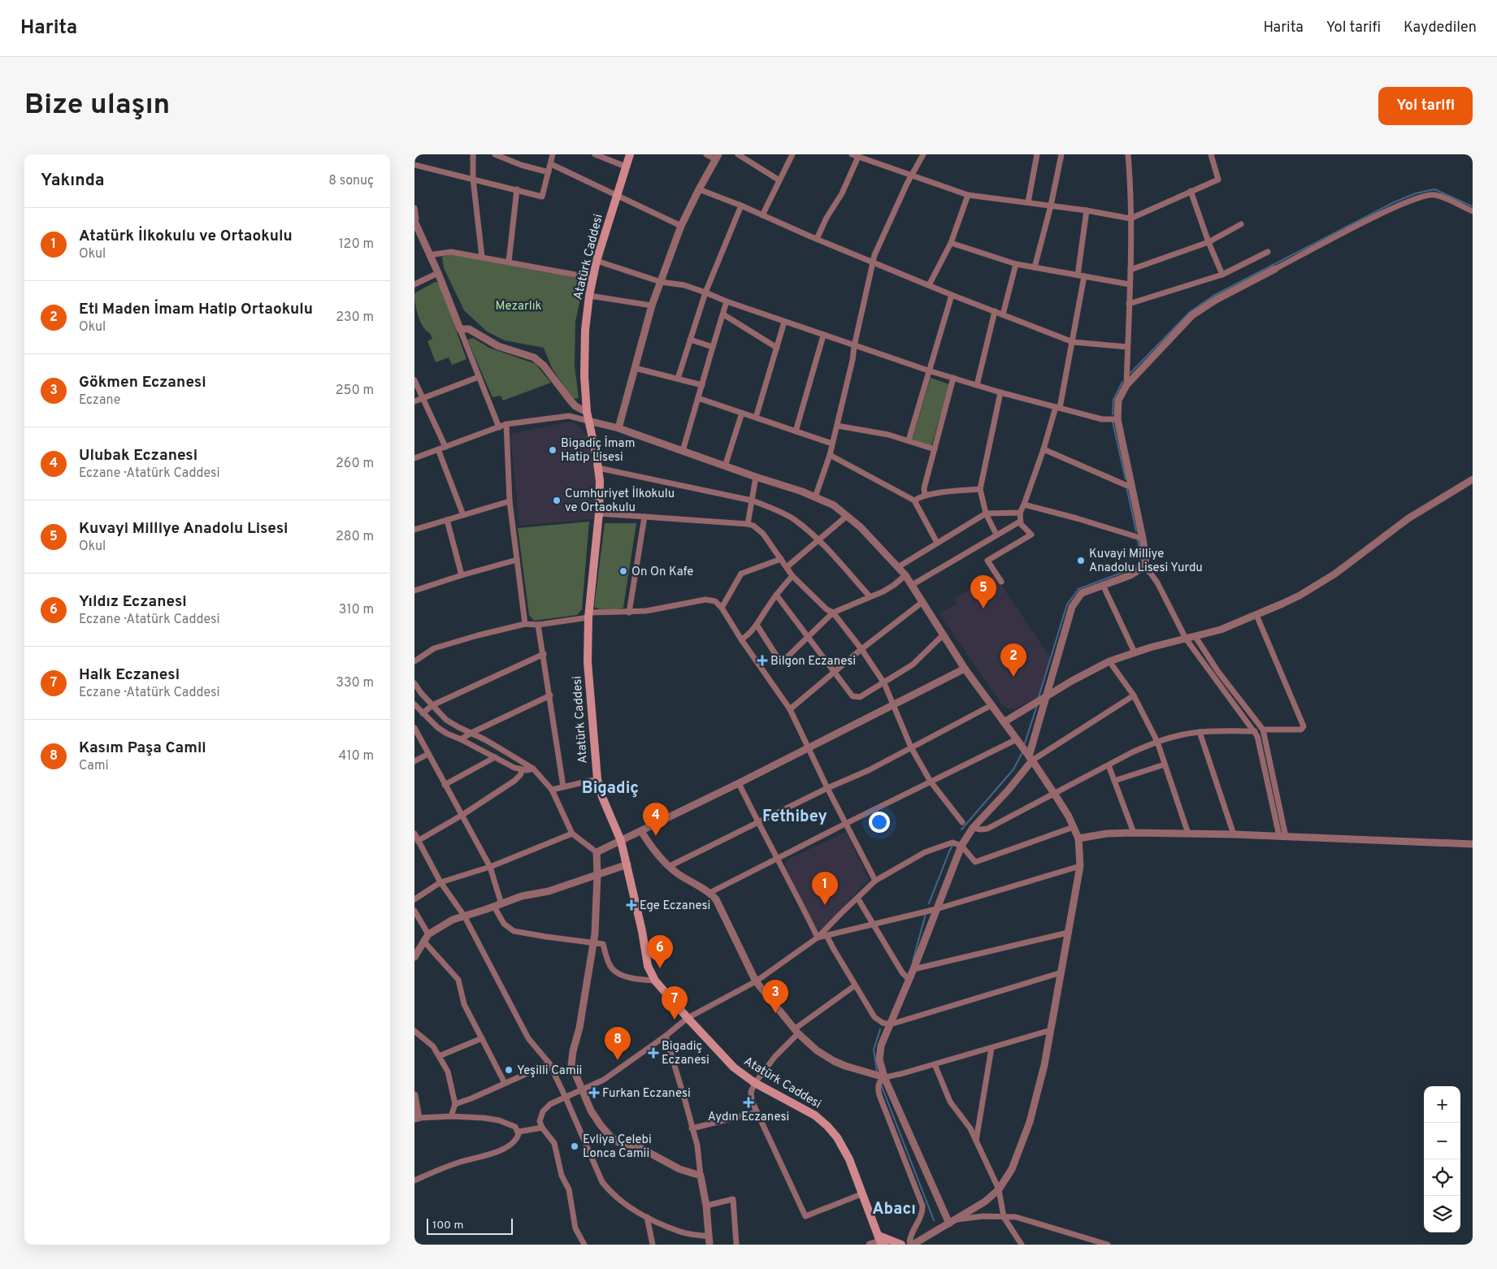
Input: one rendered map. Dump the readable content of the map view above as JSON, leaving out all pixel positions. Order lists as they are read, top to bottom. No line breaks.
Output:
{"streets":{"main road":["Atatürk Caddesi"]},"districts":["Bigadiç","Fethibey","Abacı"],"parks":["Mezarlık"],"places":{"other":["Bigadiç İmam Hatip Lisesi","Cumhuriyet İlkokulu ve Ortaokulu","Kuvayi Milliye Anadolu Lisesi Yurdu","On On Kafe","Yeşilli Camii","Evliya Çelebi Lonca Camii"],"health":["Bilgon Eczanesi","Ege Eczanesi","Bigadiç Eczanesi","Furkan Eczanesi","Aydın Eczanesi"]},"scale_bar":"100 m","page":{"header":"Harita","nav":["Harita","Yol tarifi","Kaydedilen"],"buttons":"Yol tarifi","title":"Bize ulaşın","heading":["Yakında","8 sonuç"],"list":[{"mark":"1","name":"Atatürk İlkokulu ve Ortaokulu","note":"Okul","value":"120 m"},{"mark":"2","name":"Eti Maden İmam Hatip Ortaokulu","note":"Okul","value":"230 m"},{"mark":"3","name":"Gökmen Eczanesi","note":"Eczane","value":"250 m"},{"mark":"4","name":"Ulubak Eczanesi","note":"Eczane · Atatürk Caddesi","value":"260 m"},{"mark":"5","name":"Kuvayi Milliye Anadolu Lisesi","note":"Okul","value":"280 m"},{"mark":"6","name":"Yıldız Eczanesi","note":"Eczane · Atatürk Caddesi","value":"310 m"},{"mark":"7","name":"Halk Eczanesi","note":"Eczane · Atatürk Caddesi","value":"330 m"},{"mark":"8","name":"Kasım Paşa Camii","note":"Cami","value":"410 m"}],"pins":["5","2","4","1","6","3","7","8"],"map_buttons":["+","−"],"scale":"100 m"}}
